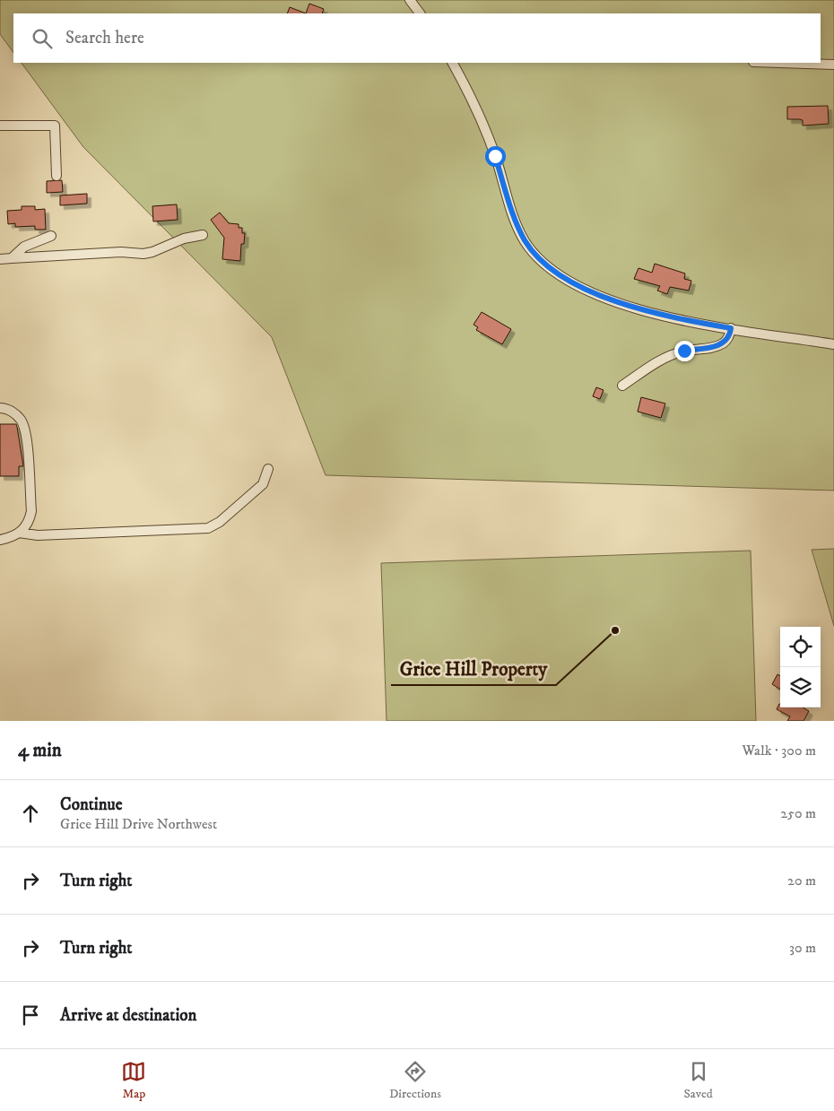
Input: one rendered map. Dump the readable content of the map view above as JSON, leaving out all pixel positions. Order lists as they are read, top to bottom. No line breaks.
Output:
{"places":["Grice Hill Property"],"page":{"search":"Search here","heading":["4 min","Walk · 300 m"],"list":[["Continue","Grice Hill Drive Northwest","250 m"],["Turn right","20 m"],["Turn right","30 m"],"Arrive at destination"],"nav":["Map","Directions","Saved"]}}
